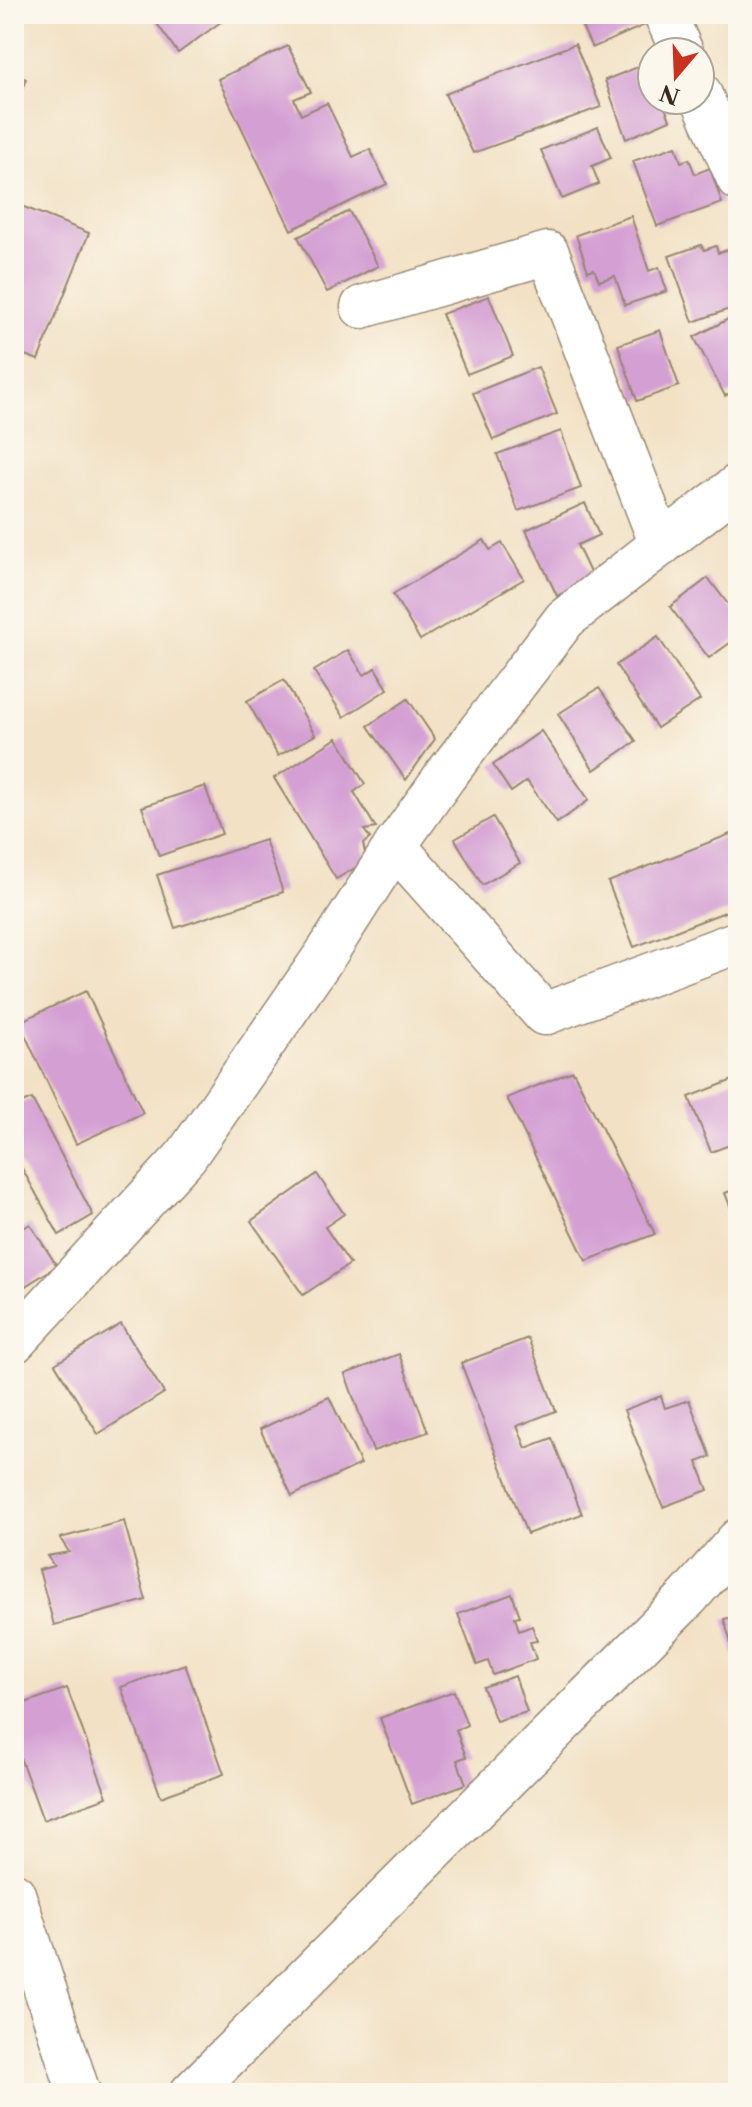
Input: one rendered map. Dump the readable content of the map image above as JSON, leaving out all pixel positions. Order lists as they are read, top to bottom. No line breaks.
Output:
{"north":"bottom"}
